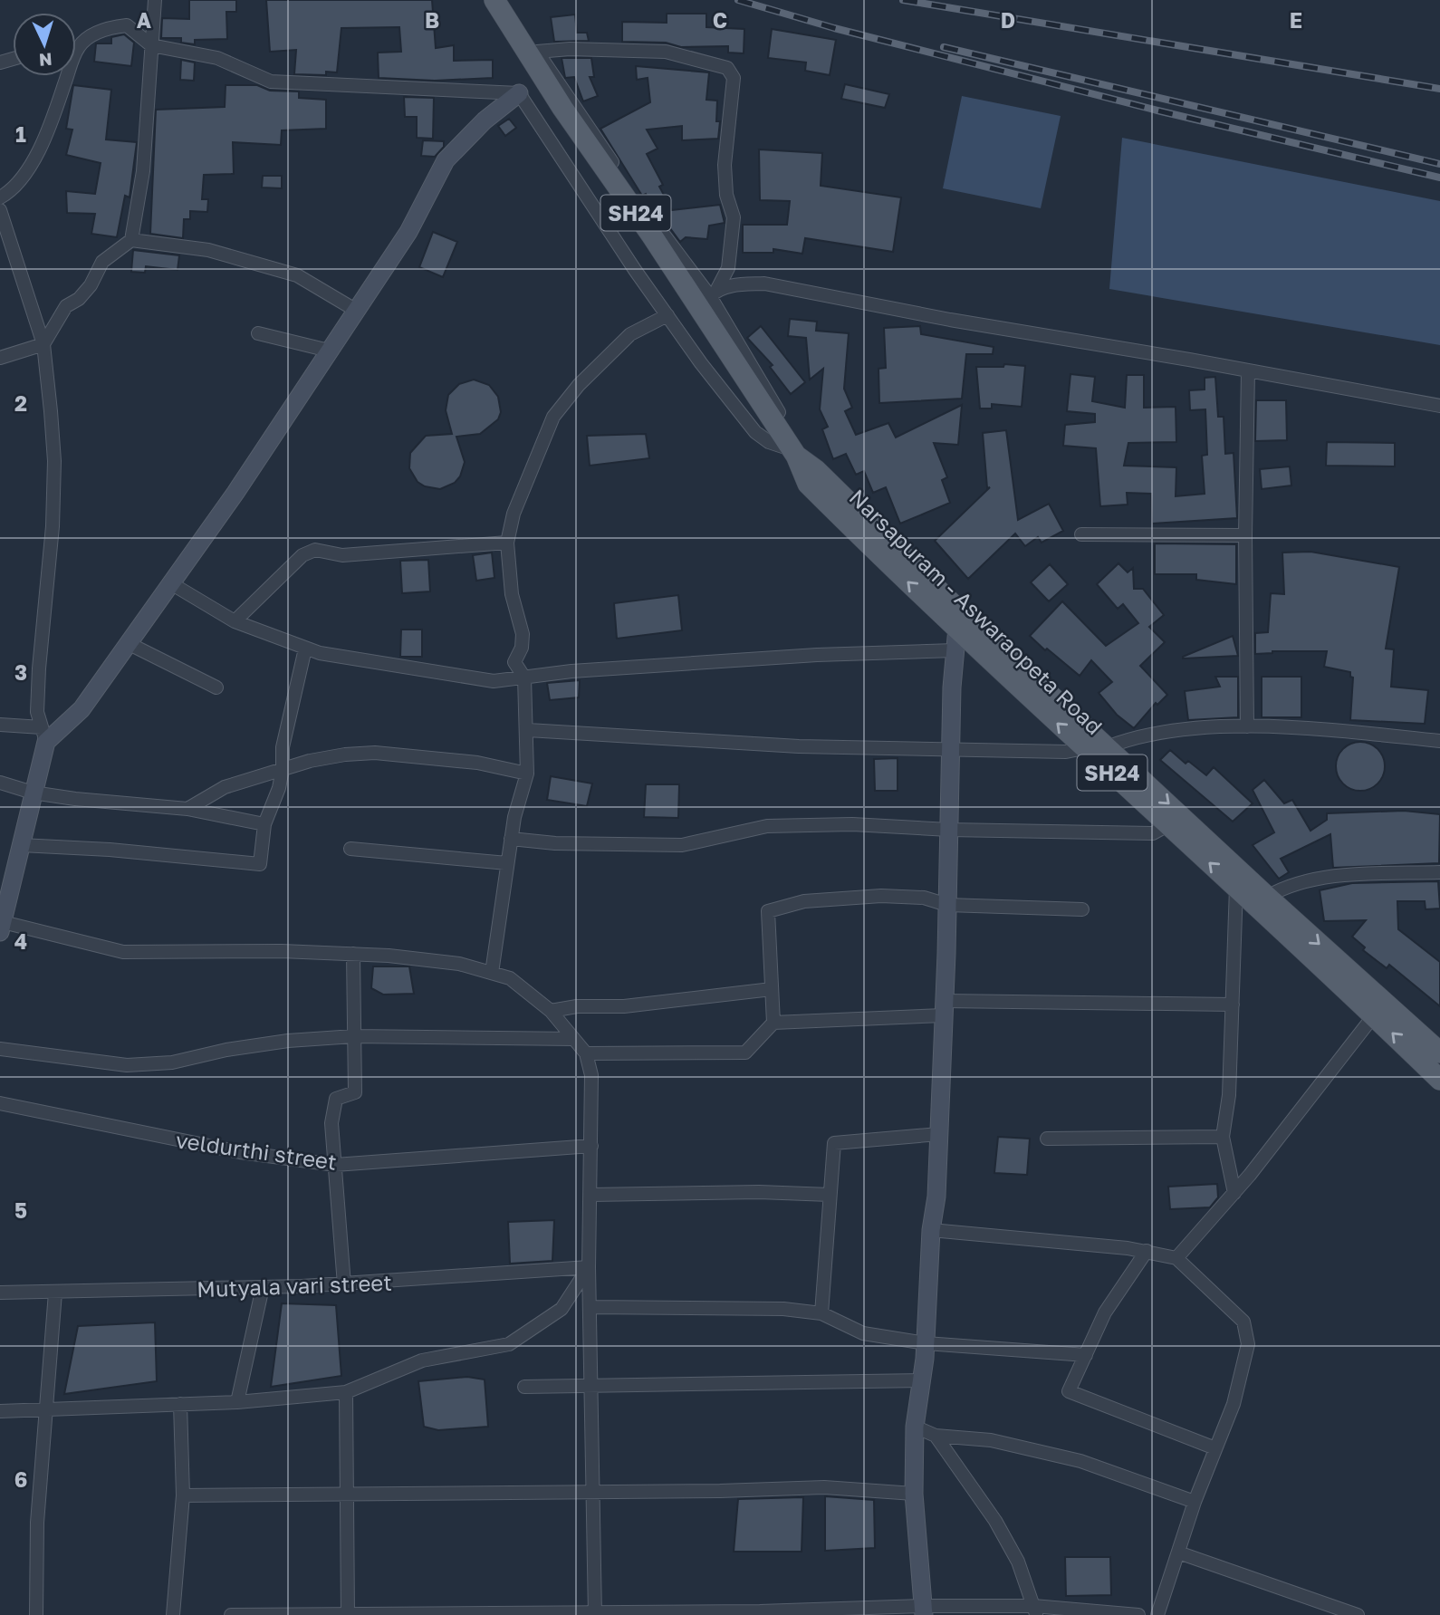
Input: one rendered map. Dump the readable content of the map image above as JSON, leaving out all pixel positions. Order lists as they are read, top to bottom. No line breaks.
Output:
{"streets":{"main road":["SH24","Narsapuram - Aswaraopeta Road"],"street":["veldurthi street","Mutyala vari street"]},"north":"bottom","grid":{"columns":["A","B","C","D","E"],"rows":["1","2","3","4","5","6"]}}
